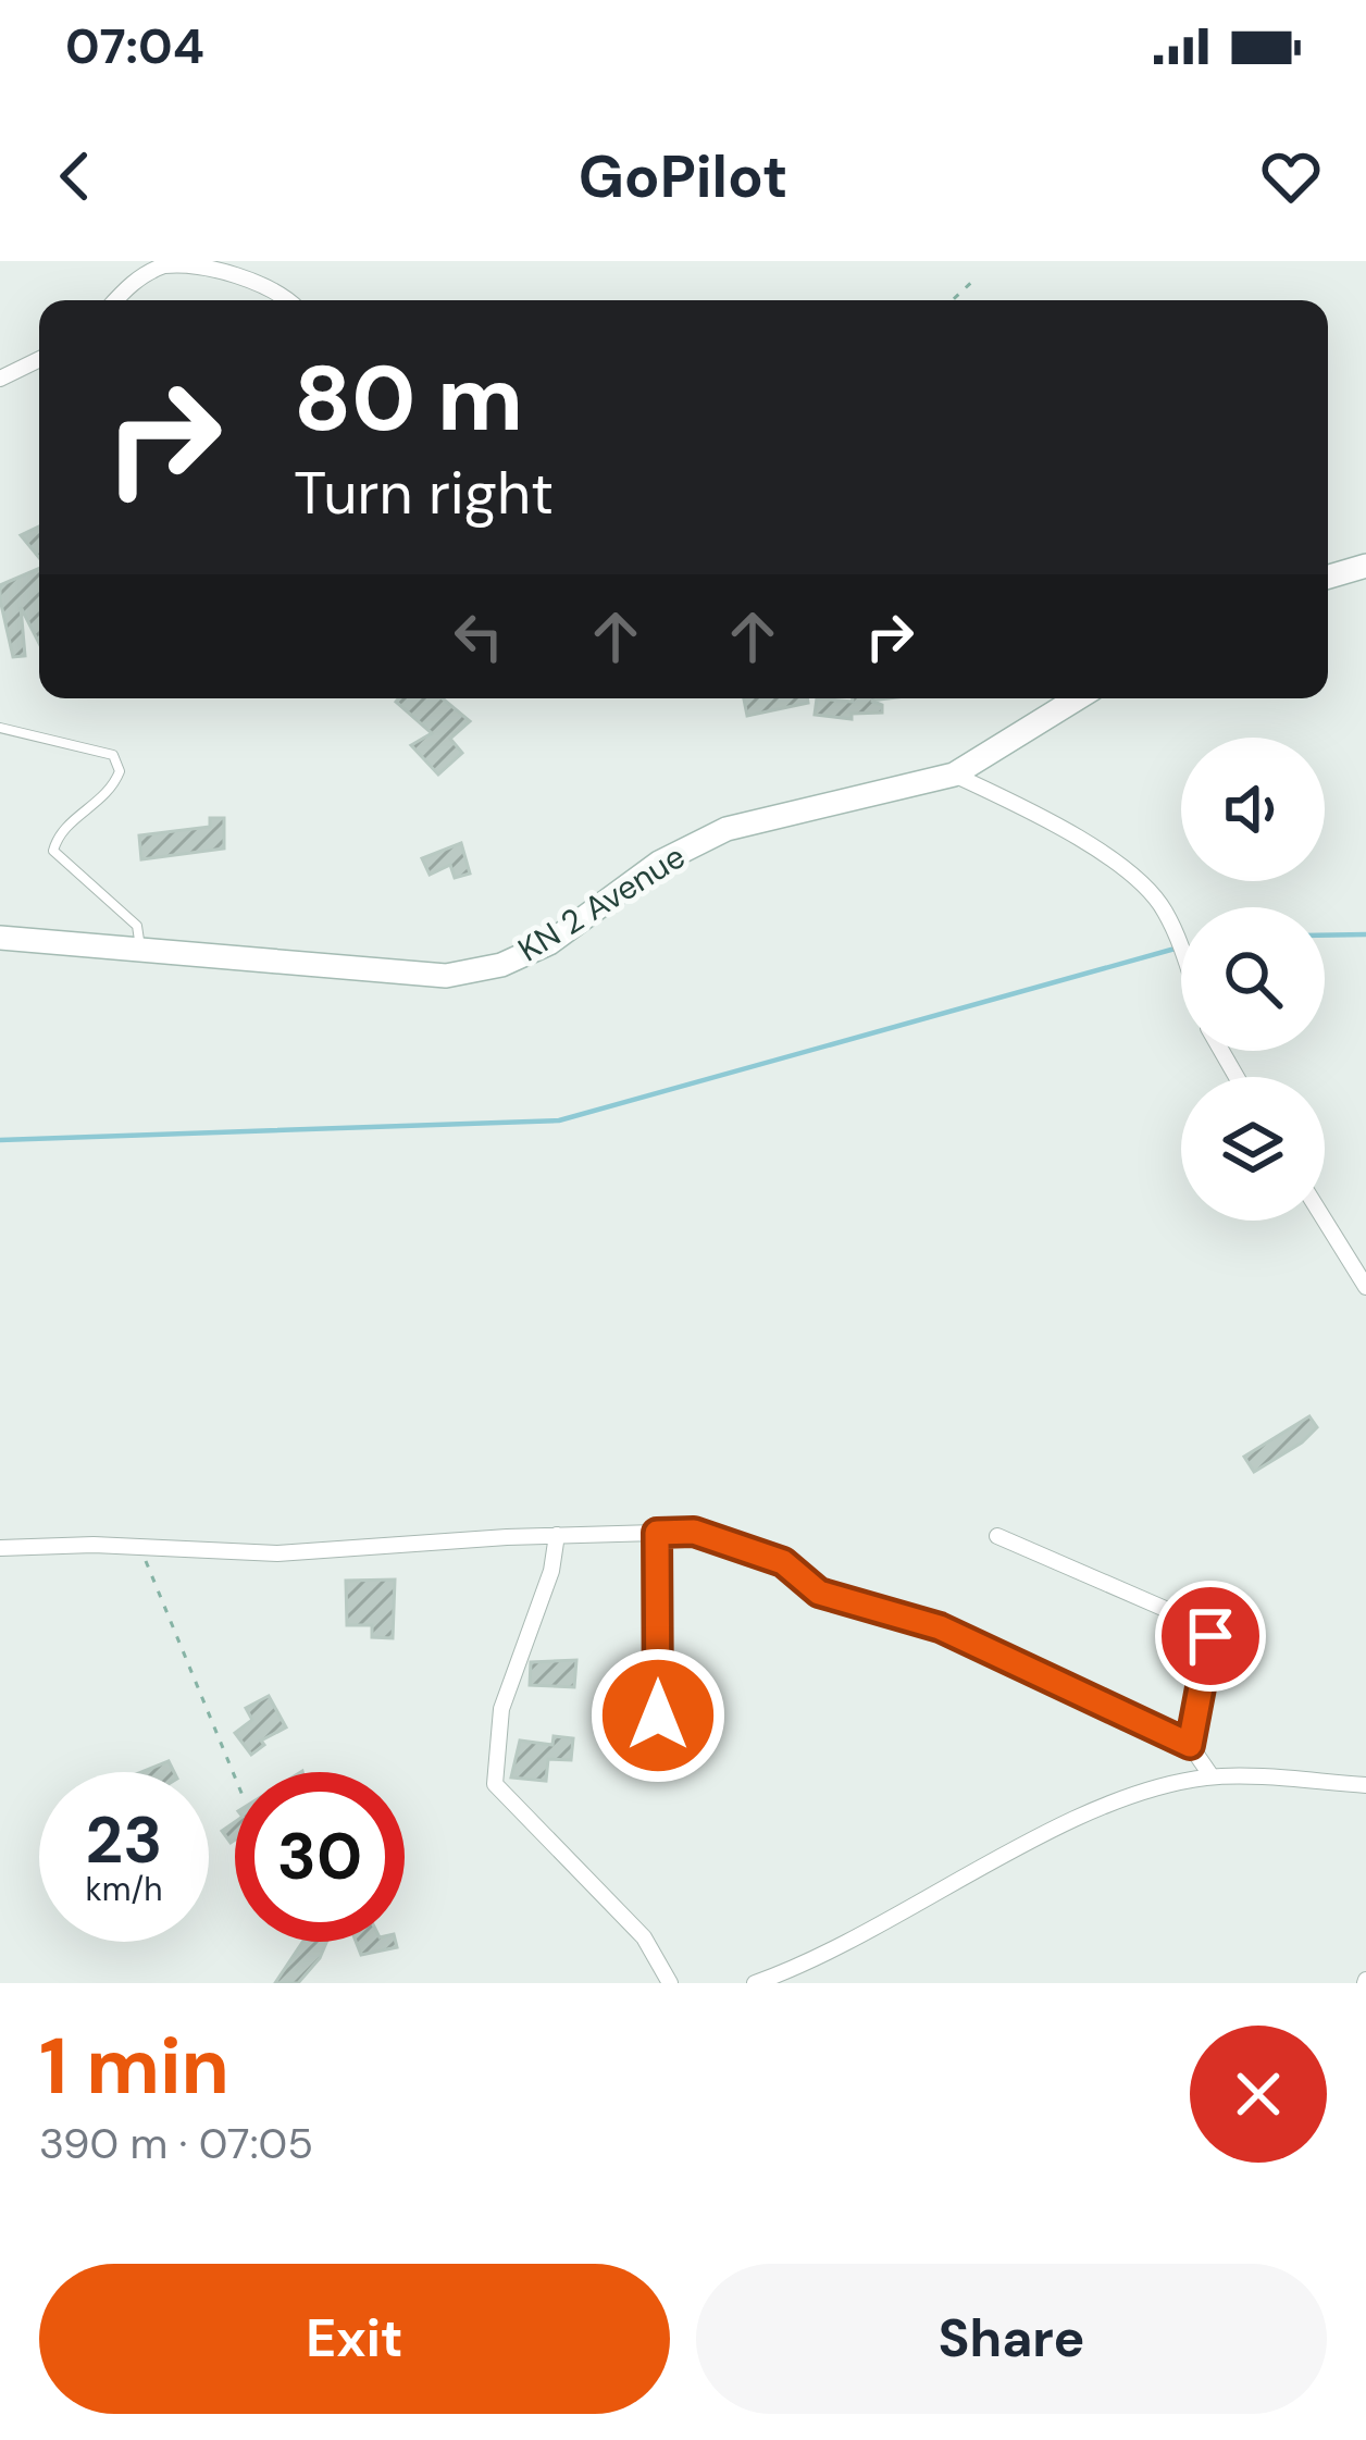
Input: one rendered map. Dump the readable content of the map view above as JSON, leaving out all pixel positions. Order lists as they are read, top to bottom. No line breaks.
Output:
{"streets":{"main road":["KN 2 Avenue"]},"page":{"status":"07:04","header":"GoPilot","turn":["80 m","Turn right"],"speed":"23 km/h","limit":"30","heading":["1 min","390 m · 07:05"],"buttons":["Exit","Share"]}}
